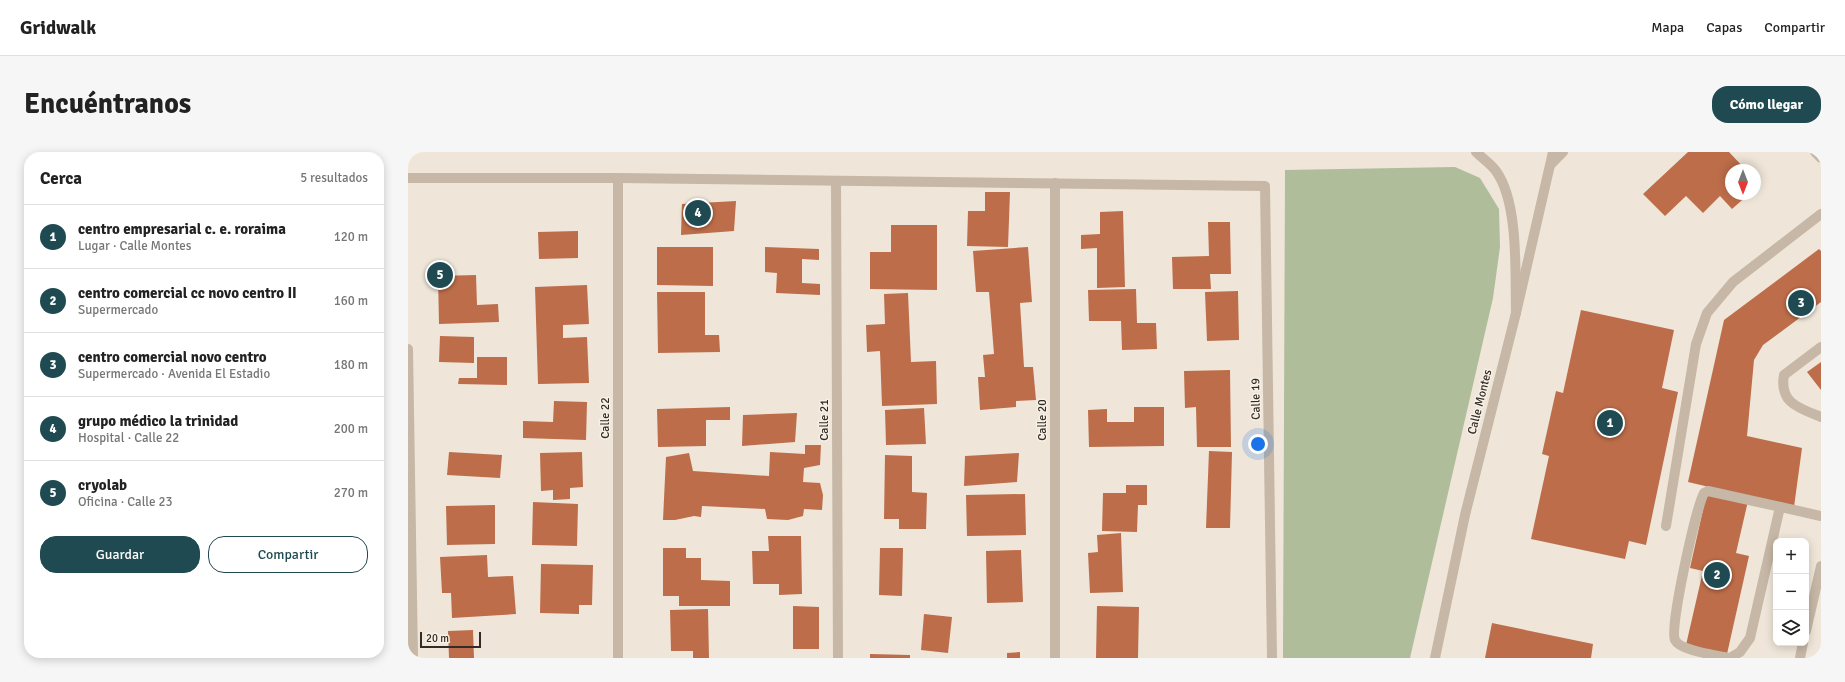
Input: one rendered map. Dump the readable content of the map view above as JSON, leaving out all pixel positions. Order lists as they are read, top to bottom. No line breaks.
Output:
{"streets":{"street":["Calle 19","Calle Montes","Calle 22","Calle 21","Calle 20"]},"crossings":[["Calle 19","Calle 20"]],"scale_bar":"20 m","north":"bottom","page":{"header":"Gridwalk","nav":["Mapa","Capas","Compartir"],"buttons":["Cómo llegar",["Guardar","Compartir"]],"title":"Encuéntranos","heading":["Cerca","5 resultados"],"pins":["4","5","3","1","2"],"list":[{"mark":"1","name":"centro empresarial c. e. roraima","note":"Lugar · Calle Montes","value":"120 m"},{"mark":"2","name":"centro comercial cc novo centro II","note":"Supermercado","value":"160 m"},{"mark":"3","name":"centro comercial novo centro","note":"Supermercado · Avenida El Estadio","value":"180 m"},{"mark":"4","name":"grupo médico la trinidad","note":"Hospital · Calle 22","value":"200 m"},{"mark":"5","name":"cryolab","note":"Oficina · Calle 23","value":"270 m"}],"map_buttons":["+","−"],"scale":"20 m"}}
